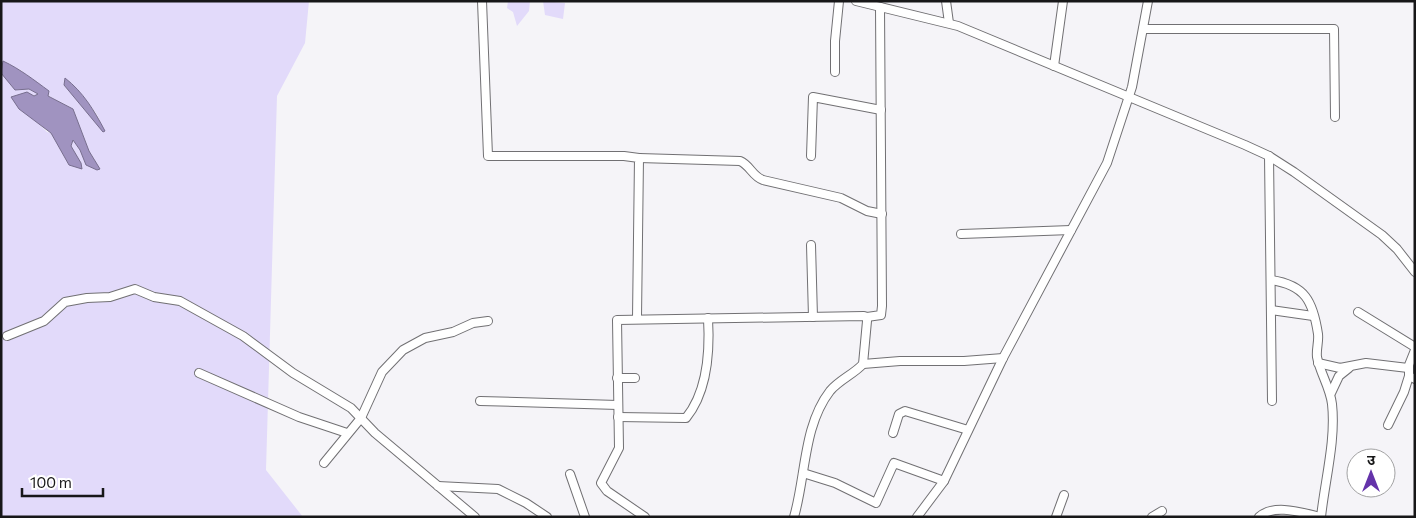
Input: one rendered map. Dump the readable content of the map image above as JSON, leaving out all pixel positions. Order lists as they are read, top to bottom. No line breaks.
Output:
{"scale_bar":"100 m","north":"top"}
